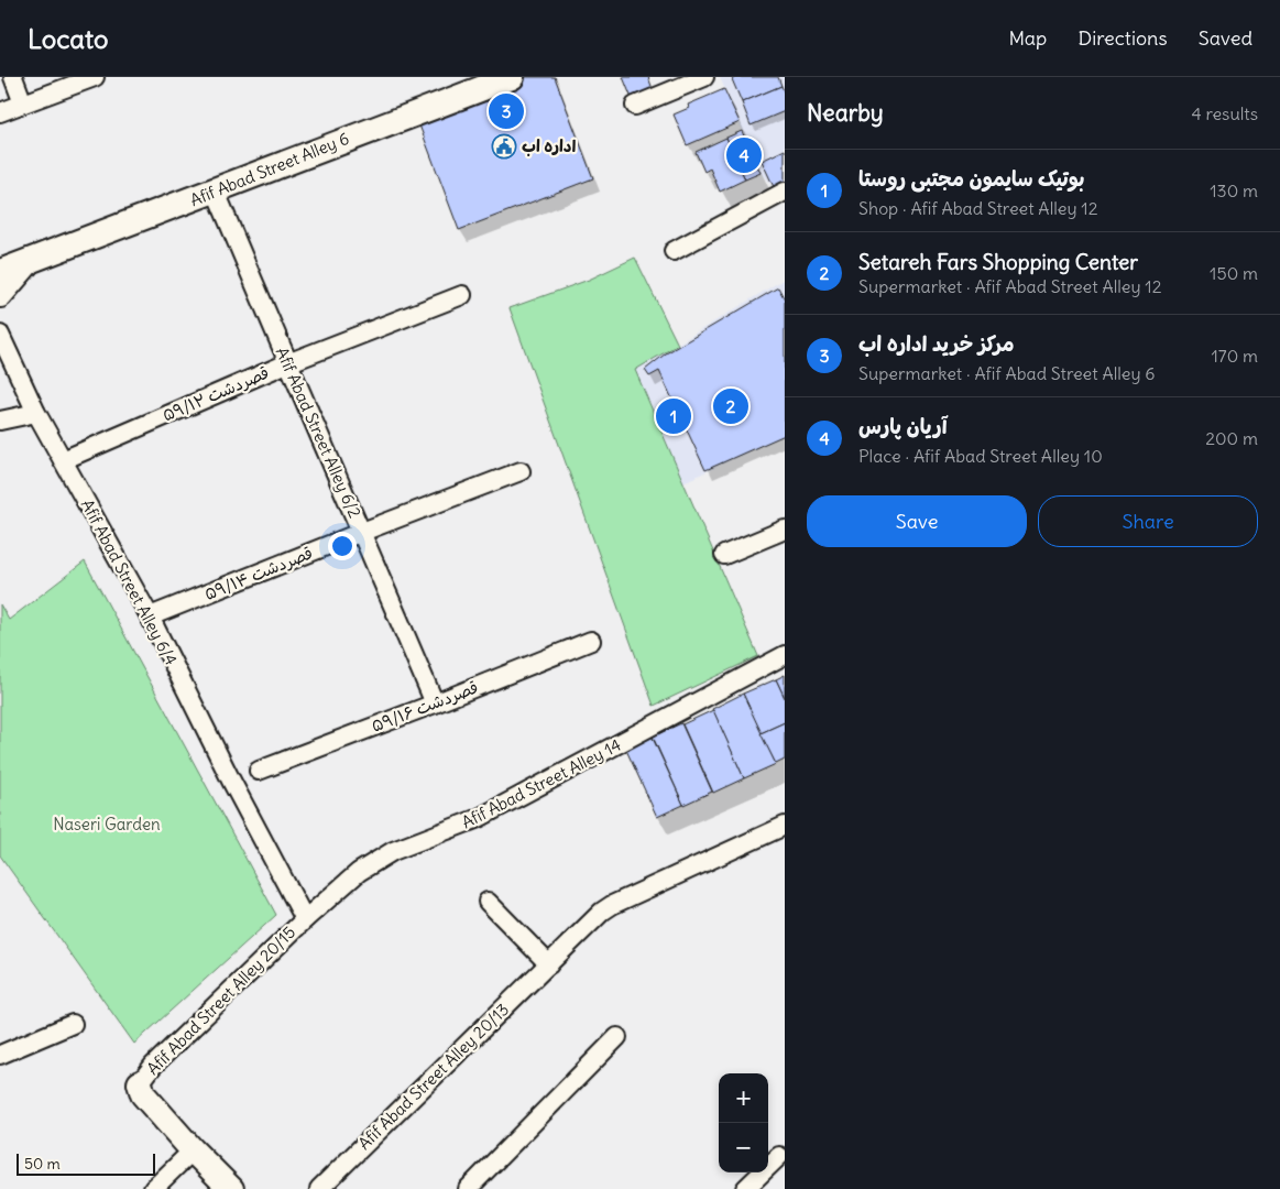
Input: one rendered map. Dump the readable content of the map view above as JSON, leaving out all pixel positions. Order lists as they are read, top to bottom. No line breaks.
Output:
{"streets":{"street":["Afif Abad Street Alley 6","۵۹/۱۲ قصردشت","Afif Abad Street Alley 6/2","۵۹/۱۴ قصردشت","Afif Abad Street Alley 6/4","۵۹/۱۶ قصردشت","Afif Abad Street Alley 14","Afif Abad Street Alley 20/15","Afif Abad Street Alley 20/13"]},"crossings":[["Afif Abad Street Alley 6","Afif Abad Street Alley 6/2"],["۵۹/۱۲ قصردشت","Afif Abad Street Alley 6/2"],["۵۹/۱۲ قصردشت","Afif Abad Street Alley 6/4"],["Afif Abad Street Alley 6/2","۵۹/۱۴ قصردشت"],["Afif Abad Street Alley 6/2","۵۹/۱۶ قصردشت"],["۵۹/۱۴ قصردشت","Afif Abad Street Alley 6/4"],["Afif Abad Street Alley 6/4","Afif Abad Street Alley 14"],["Afif Abad Street Alley 6/4","Afif Abad Street Alley 20/15"],["Afif Abad Street Alley 14","Afif Abad Street Alley 20/15"]],"parks":["Naseri Garden"],"places":{"public building":["اداره اب"]},"scale_bar":"50 m","page":{"header":"Locato","nav":["Map","Directions","Saved"],"heading":["Nearby","4 results"],"pins":["3","4","2","1"],"list":[{"mark":"1","name":"بوتیک سایمون مجتبی روستا","note":"Shop · Afif Abad Street Alley 12","value":"130 m"},{"mark":"2","name":"Setareh Fars Shopping Center","note":"Supermarket · Afif Abad Street Alley 12","value":"150 m"},{"mark":"3","name":"مرکز خرید اداره اب","note":"Supermarket · Afif Abad Street Alley 6","value":"170 m"},{"mark":"4","name":"آریان پارس","note":"Place · Afif Abad Street Alley 10","value":"200 m"}],"buttons":["Save","Share"],"map_buttons":["+","−"],"scale":"50 m"}}
